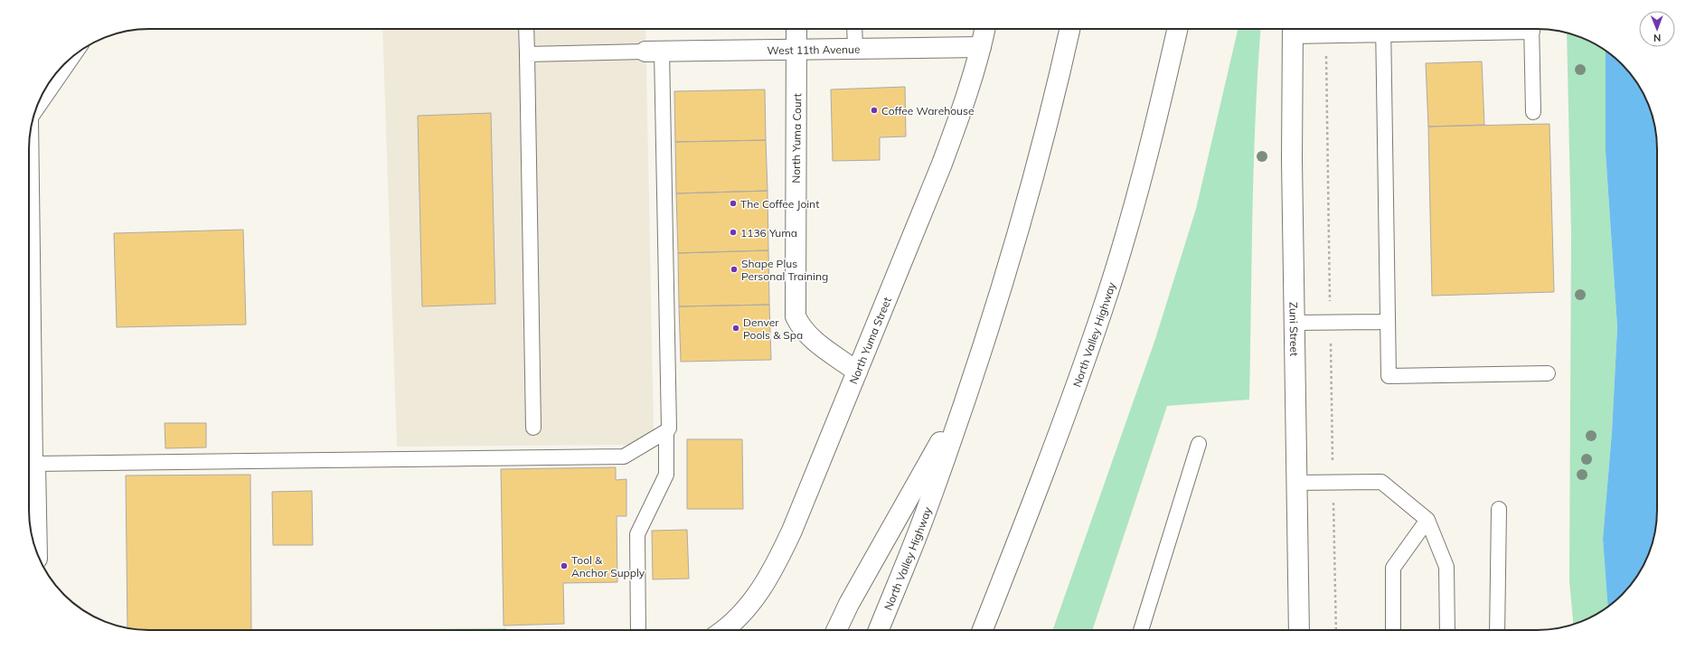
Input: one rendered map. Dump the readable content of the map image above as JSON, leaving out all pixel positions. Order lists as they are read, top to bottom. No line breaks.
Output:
{"streets":{"main road":["West 11th Avenue","North Yuma Court","Zuni Street","North Valley Highway","North Yuma Street"]},"crossings":[["West 11th Avenue","North Yuma Court"],["West 11th Avenue","North Yuma Street"],["North Yuma Court","North Yuma Street"]],"places":["Coffee Warehouse","The Coffee Joint","1136 Yuma","Shape Plus Personal Training","Denver Pools & Spa","Tool & Anchor Supply"],"north":"bottom"}
